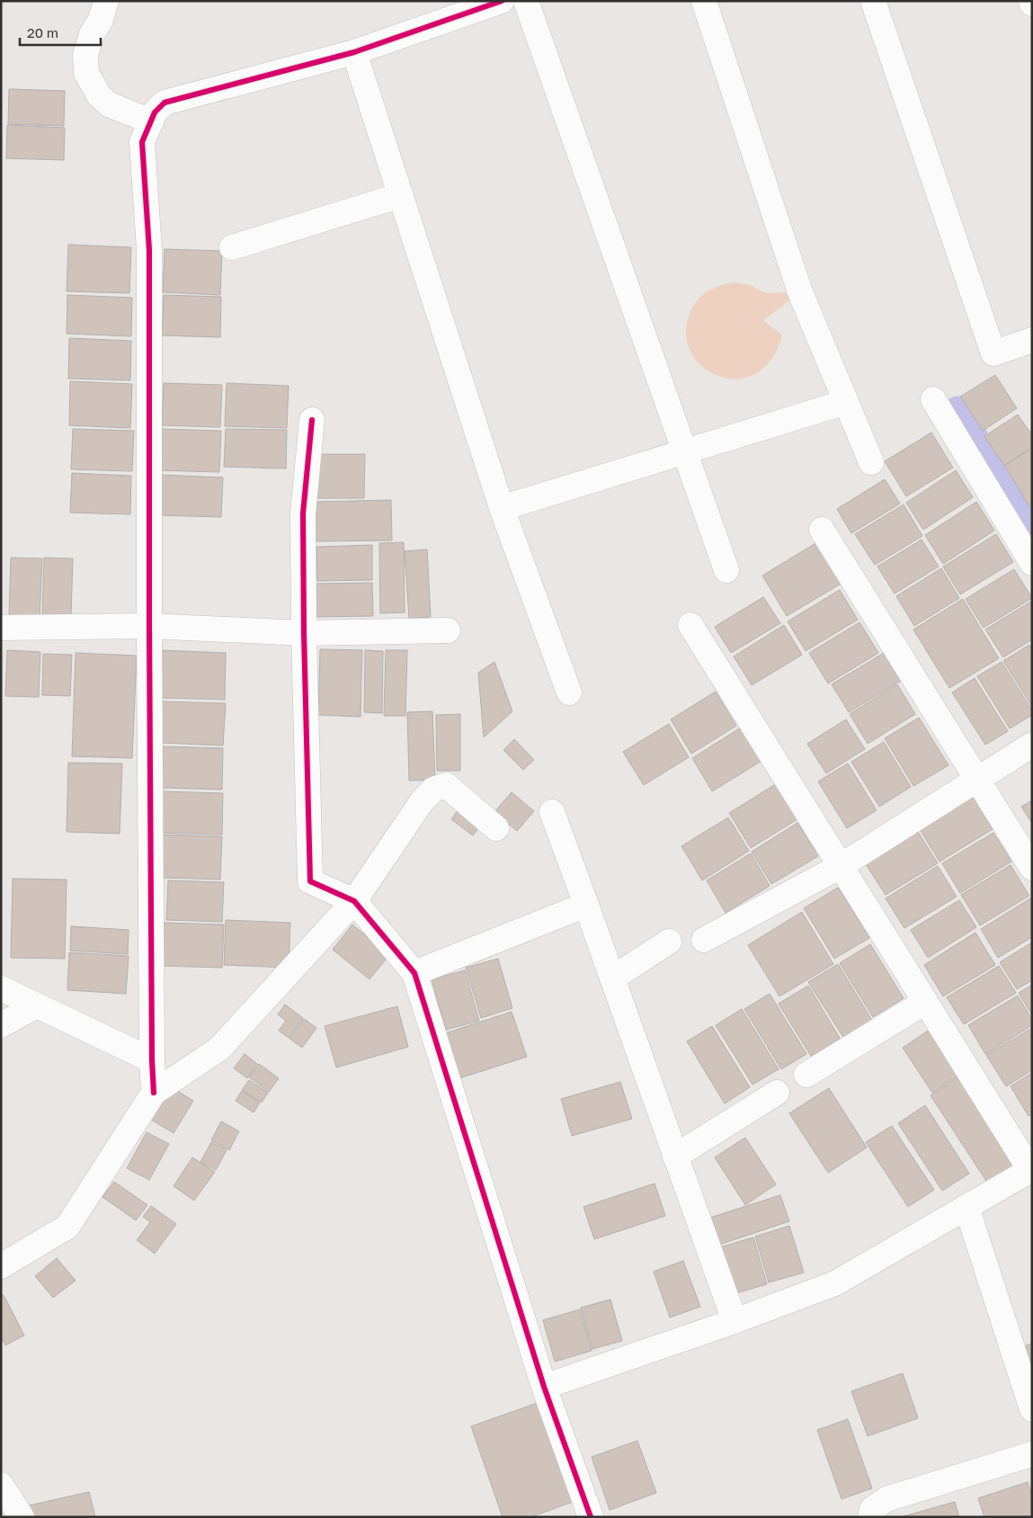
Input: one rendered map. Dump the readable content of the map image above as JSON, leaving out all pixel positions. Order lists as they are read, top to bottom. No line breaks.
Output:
{"scale_bar":"20 m"}
